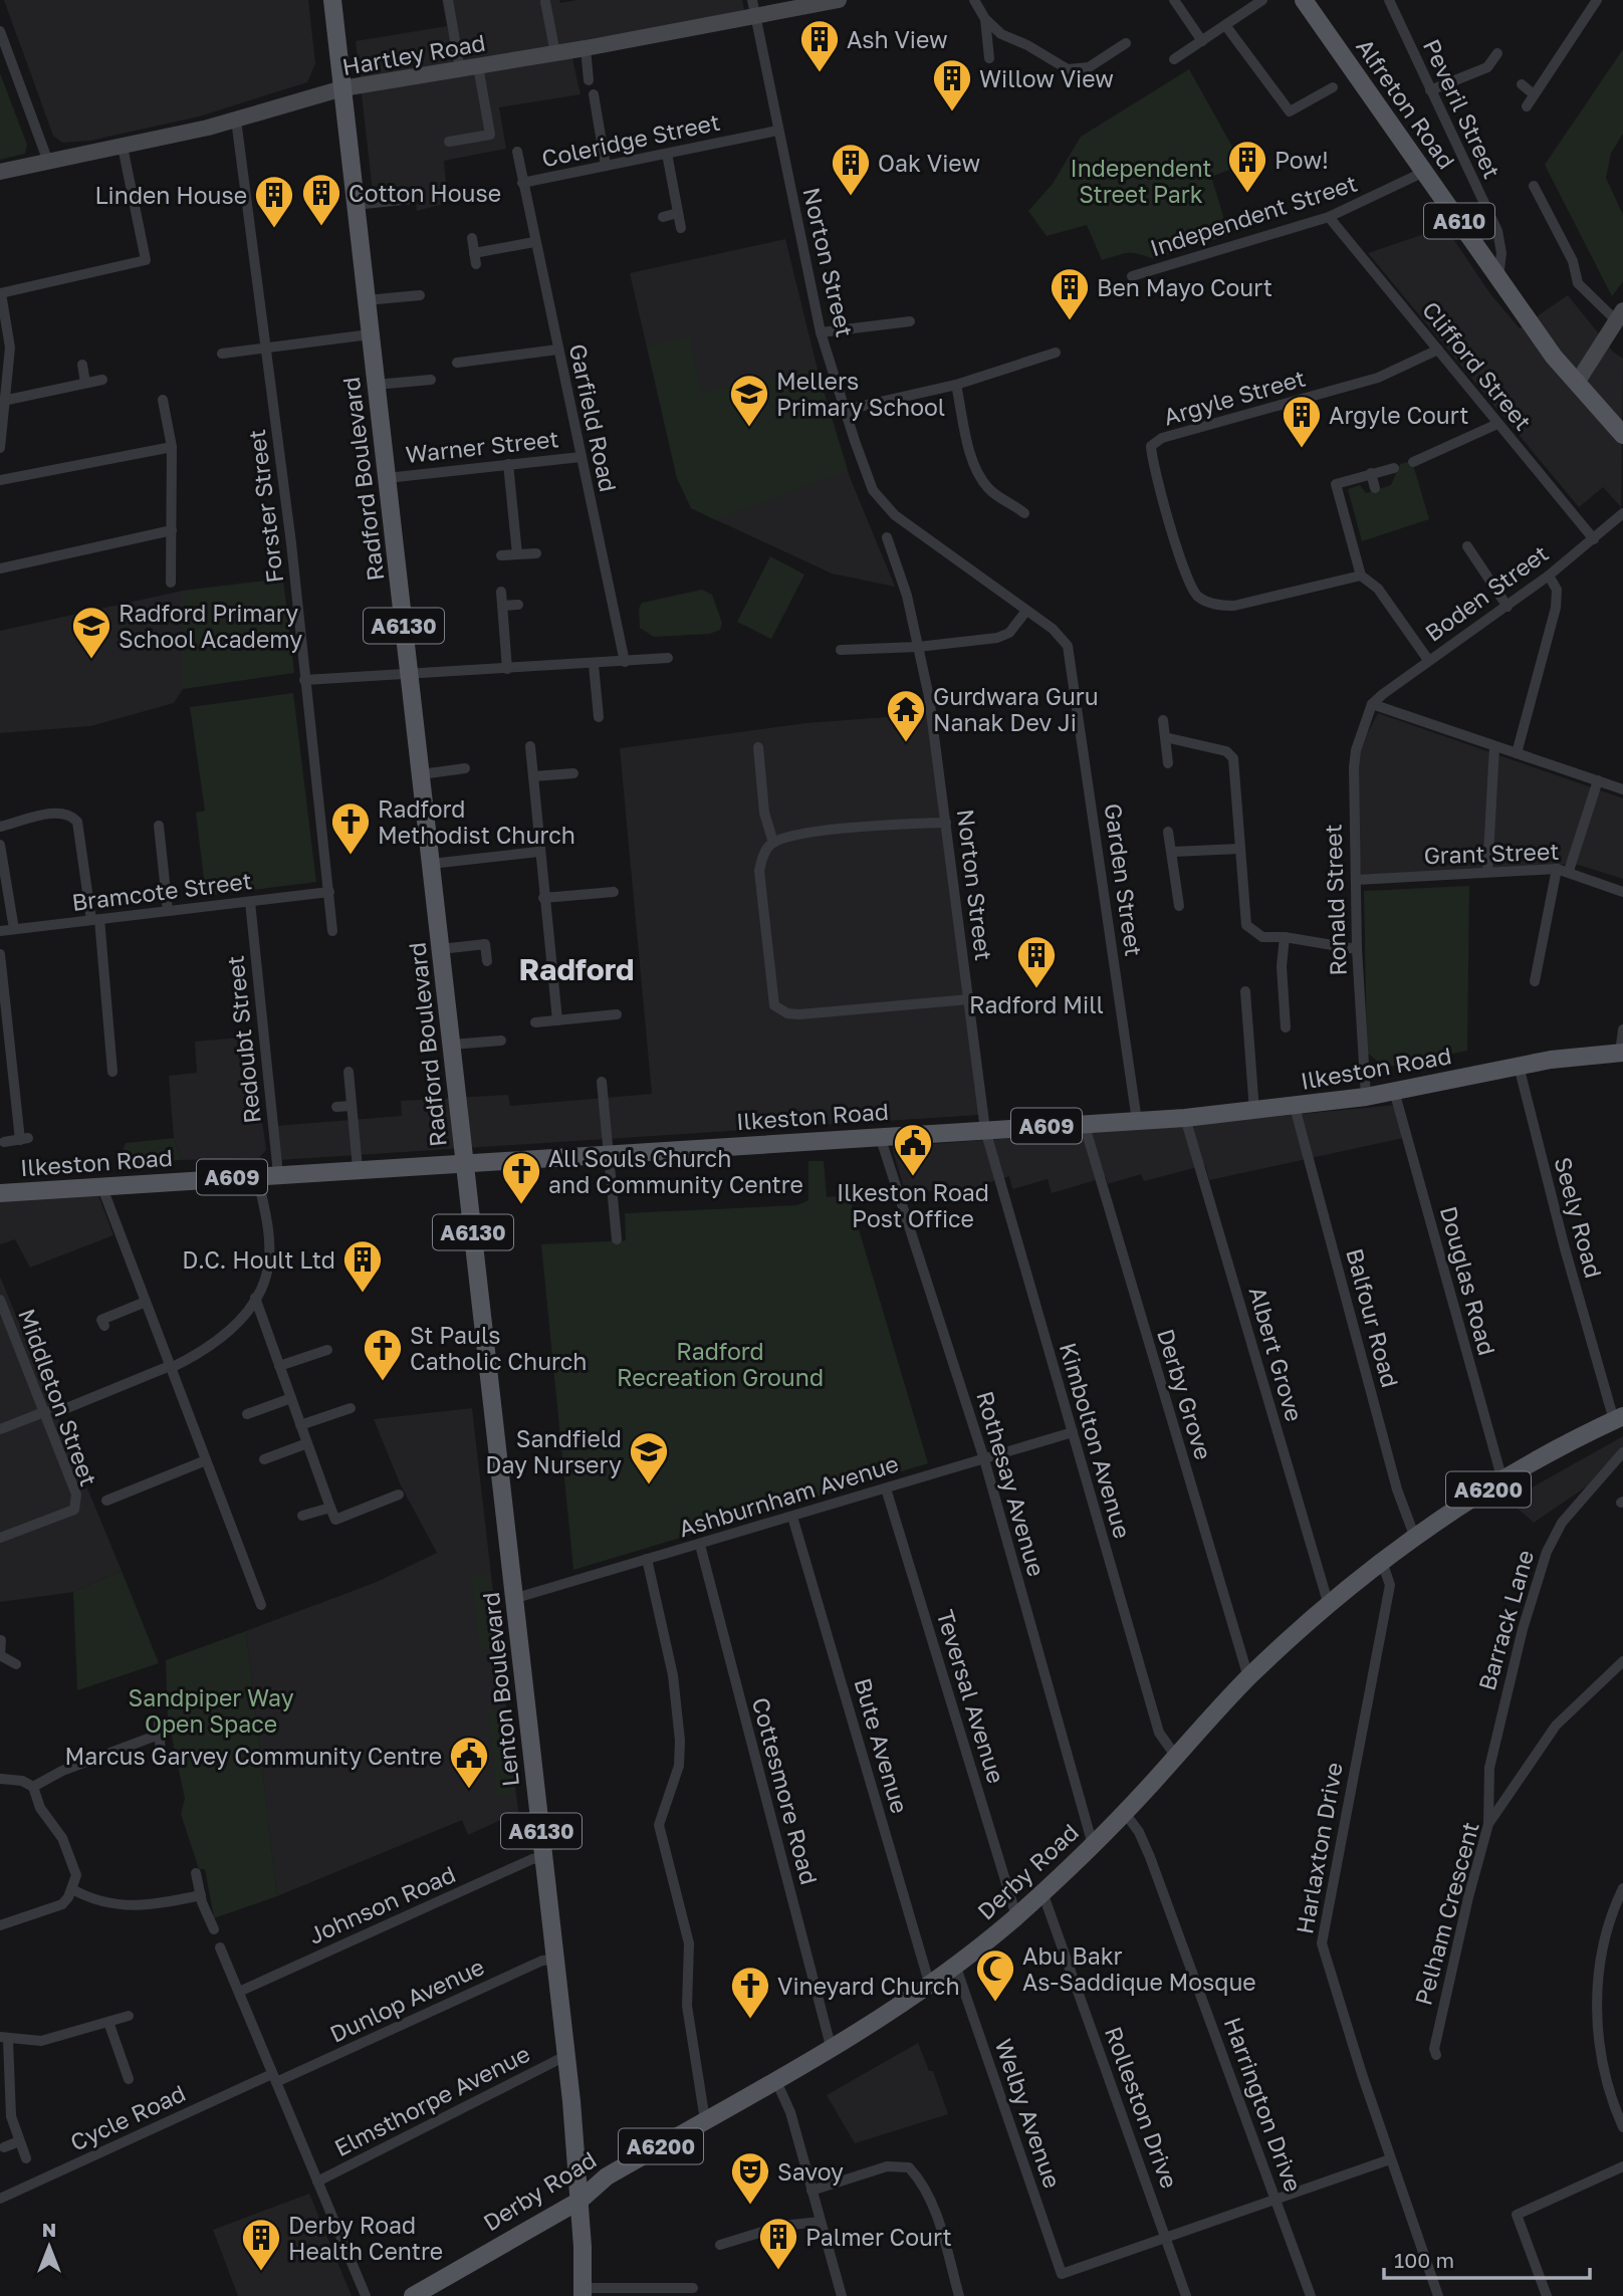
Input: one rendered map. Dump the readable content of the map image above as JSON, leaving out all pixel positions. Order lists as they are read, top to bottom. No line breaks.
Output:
{"streets":{"main road":["Alfreton Road","A610","Radford Boulevard","A6130","Ilkeston Road","A609","A6200","Lenton Boulevard","Derby Road"],"street":["Hartley Road","Peveril Street","Coleridge Street","Independent Street","Norton Street","Clifford Street","Argyle Street","Garfield Road","Warner Street","Forster Street","Boden Street","Grant Street","Garden Street","Bramcote Street","Ronald Street","Redoubt Street","Seely Road","Douglas Road","Balfour Road","Albert Grove","Derby Grove","Middleton Street","Kimbolton Avenue","Rothesay Avenue","Ashburnham Avenue","Barrack Lane","Teversal Avenue","Bute Avenue","Cottesmore Road","Harlaxton Drive","Johnson Road","Pelham Crescent","Dunlop Avenue","Elmsthorpe Avenue","Harrington Drive","Rolleston Drive","Welby Avenue","Cycle Road"]},"crossings":[["Hartley Road","Norton Street"],["Hartley Road","Radford Boulevard"],["Hartley Road","Forster Street"],["Alfreton Road","Peveril Street"],["Alfreton Road","Independent Street"],["Coleridge Street","Norton Street"],["Coleridge Street","Garfield Road"],["Independent Street","Clifford Street"],["Norton Street","Garden Street"],["Norton Street","Ilkeston Road"],["Norton Street","Kimbolton Avenue"],["Clifford Street","Argyle Street"],["Clifford Street","Boden Street"],["Garfield Road","Warner Street"],["Warner Street","Radford Boulevard"],["Radford Boulevard","Ilkeston Road"],["Radford Boulevard","Lenton Boulevard"],["Forster Street","Bramcote Street"],["Boden Street","Ronald Street"],["Grant Street","Ronald Street"],["Garden Street","Ilkeston Road"],["Bramcote Street","Redoubt Street"],["Ronald Street","Ilkeston Road"],["Redoubt Street","Ilkeston Road"],["Ilkeston Road","Seely Road"],["Ilkeston Road","Douglas Road"],["Ilkeston Road","Balfour Road"],["Ilkeston Road","Albert Grove"],["Ilkeston Road","Derby Grove"],["Ilkeston Road","Kimbolton Avenue"],["Ilkeston Road","Rothesay Avenue"],["Ilkeston Road","Lenton Boulevard"],["Seely Road","Derby Road"],["Douglas Road","Derby Road"],["Balfour Road","Derby Road"],["Albert Grove","Derby Road"],["Derby Grove","Derby Road"],["Kimbolton Avenue","Ashburnham Avenue"],["Kimbolton Avenue","Derby Road"],["Rothesay Avenue","Ashburnham Avenue"],["Rothesay Avenue","Derby Road"],["Ashburnham Avenue","Lenton Boulevard"],["Ashburnham Avenue","Teversal Avenue"],["Ashburnham Avenue","Bute Avenue"],["Ashburnham Avenue","Cottesmore Road"],["Barrack Lane","Pelham Crescent"],["Lenton Boulevard","Derby Road"],["Lenton Boulevard","Johnson Road"],["Lenton Boulevard","Dunlop Avenue"],["Lenton Boulevard","Elmsthorpe Avenue"],["Teversal Avenue","Derby Road"],["Bute Avenue","Derby Road"],["Cottesmore Road","Derby Road"],["Harlaxton Drive","Derby Road"],["Derby Road","Harrington Drive"],["Derby Road","Rolleston Drive"],["Derby Road","Welby Avenue"],["Dunlop Avenue","Cycle Road"],["Rolleston Drive","Welby Avenue"]],"districts":["Radford"],"parks":["Independent Street Park","Radford Recreation Ground","Sandpiper Way Open Space"],"places":{"building":["Ash View","Willow View","Pow!","Oak View","Cotton House","Linden House","Ben Mayo Court","Argyle Court","Radford Mill","D.C. Hoult Ltd","Palmer Court","Derby Road Health Centre"],"school or university":["Mellers Primary School","Radford Primary School Academy","Sandfield Day Nursery"],"temple":["Gurdwara Guru Nanak Dev Ji"],"church":["Radford Methodist Church","All Souls Church and Community Centre","St Pauls Catholic Church","Vineyard Church"],"public building":["Ilkeston Road Post Office","Marcus Garvey Community Centre"],"mosque":["Abu Bakr As-Saddique Mosque"],"theatre":["Savoy"]},"scale_bar":"100 m","north":"top"}
